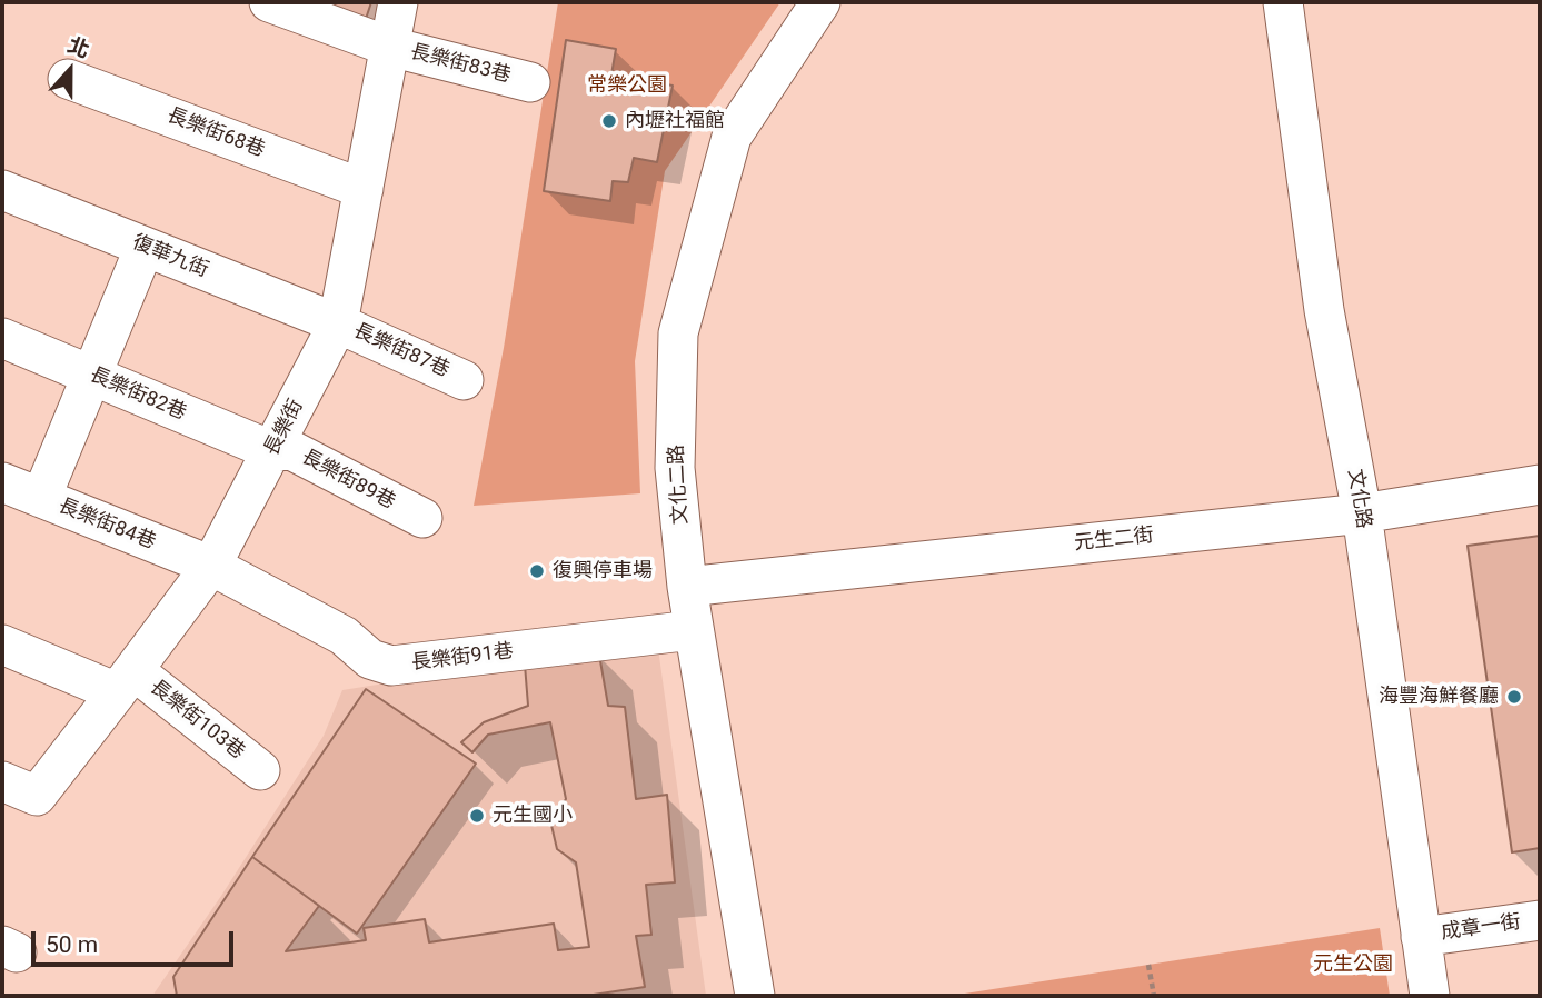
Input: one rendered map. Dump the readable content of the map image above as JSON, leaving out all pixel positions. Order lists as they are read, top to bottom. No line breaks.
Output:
{"streets":{"street":["長樂街83巷","長樂街68巷","復華九街","長樂街87巷","長樂街82巷","長樂街","長樂街89巷","文化二路","文化路","長樂街84巷","元生二街","長樂街91巷","長樂街103巷","成章一街"]},"crossings":[["長樂街83巷","長樂街"],["長樂街68巷","長樂街"],["復華九街","長樂街87巷"],["復華九街","長樂街"],["長樂街87巷","長樂街"],["長樂街82巷","長樂街"],["長樂街82巷","長樂街89巷"],["長樂街","長樂街89巷"],["長樂街","長樂街84巷"],["長樂街","長樂街91巷"],["長樂街","長樂街103巷"],["文化二路","元生二街"],["文化二路","長樂街91巷"],["文化路","元生二街"],["文化路","成章一街"],["長樂街84巷","長樂街91巷"]],"parks":["常樂公園","元生公園"],"places":["內壢社福館","復興停車場","海豐海鮮餐廳","元生國小"],"scale_bar":"50 m","north":"top"}
